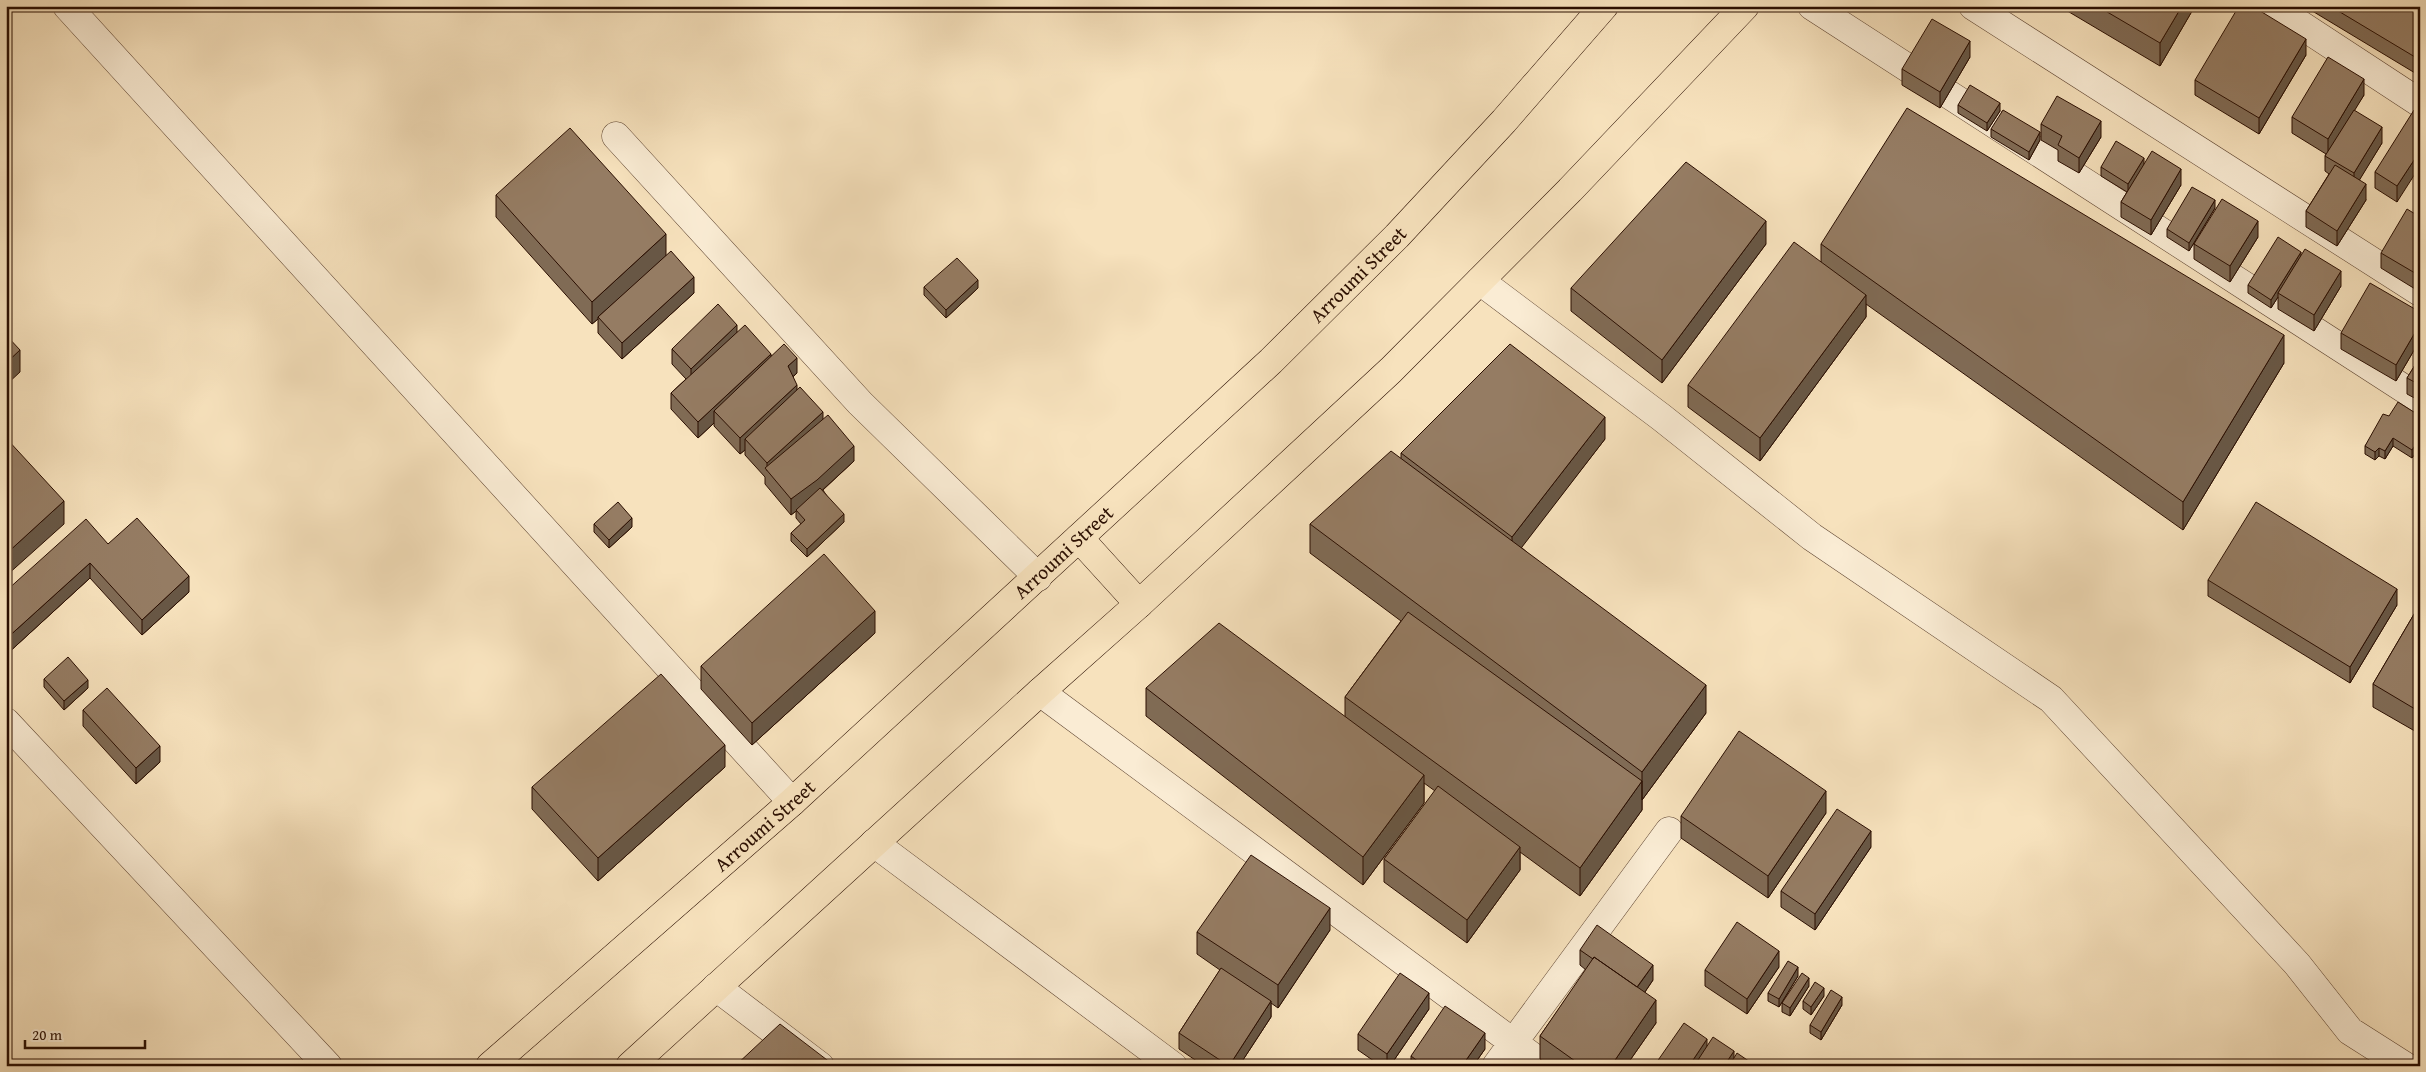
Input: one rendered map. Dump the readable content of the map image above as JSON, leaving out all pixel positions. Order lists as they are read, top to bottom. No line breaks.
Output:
{"streets":{"main road":["Arroumi Street"]},"scale_bar":"20 m"}
